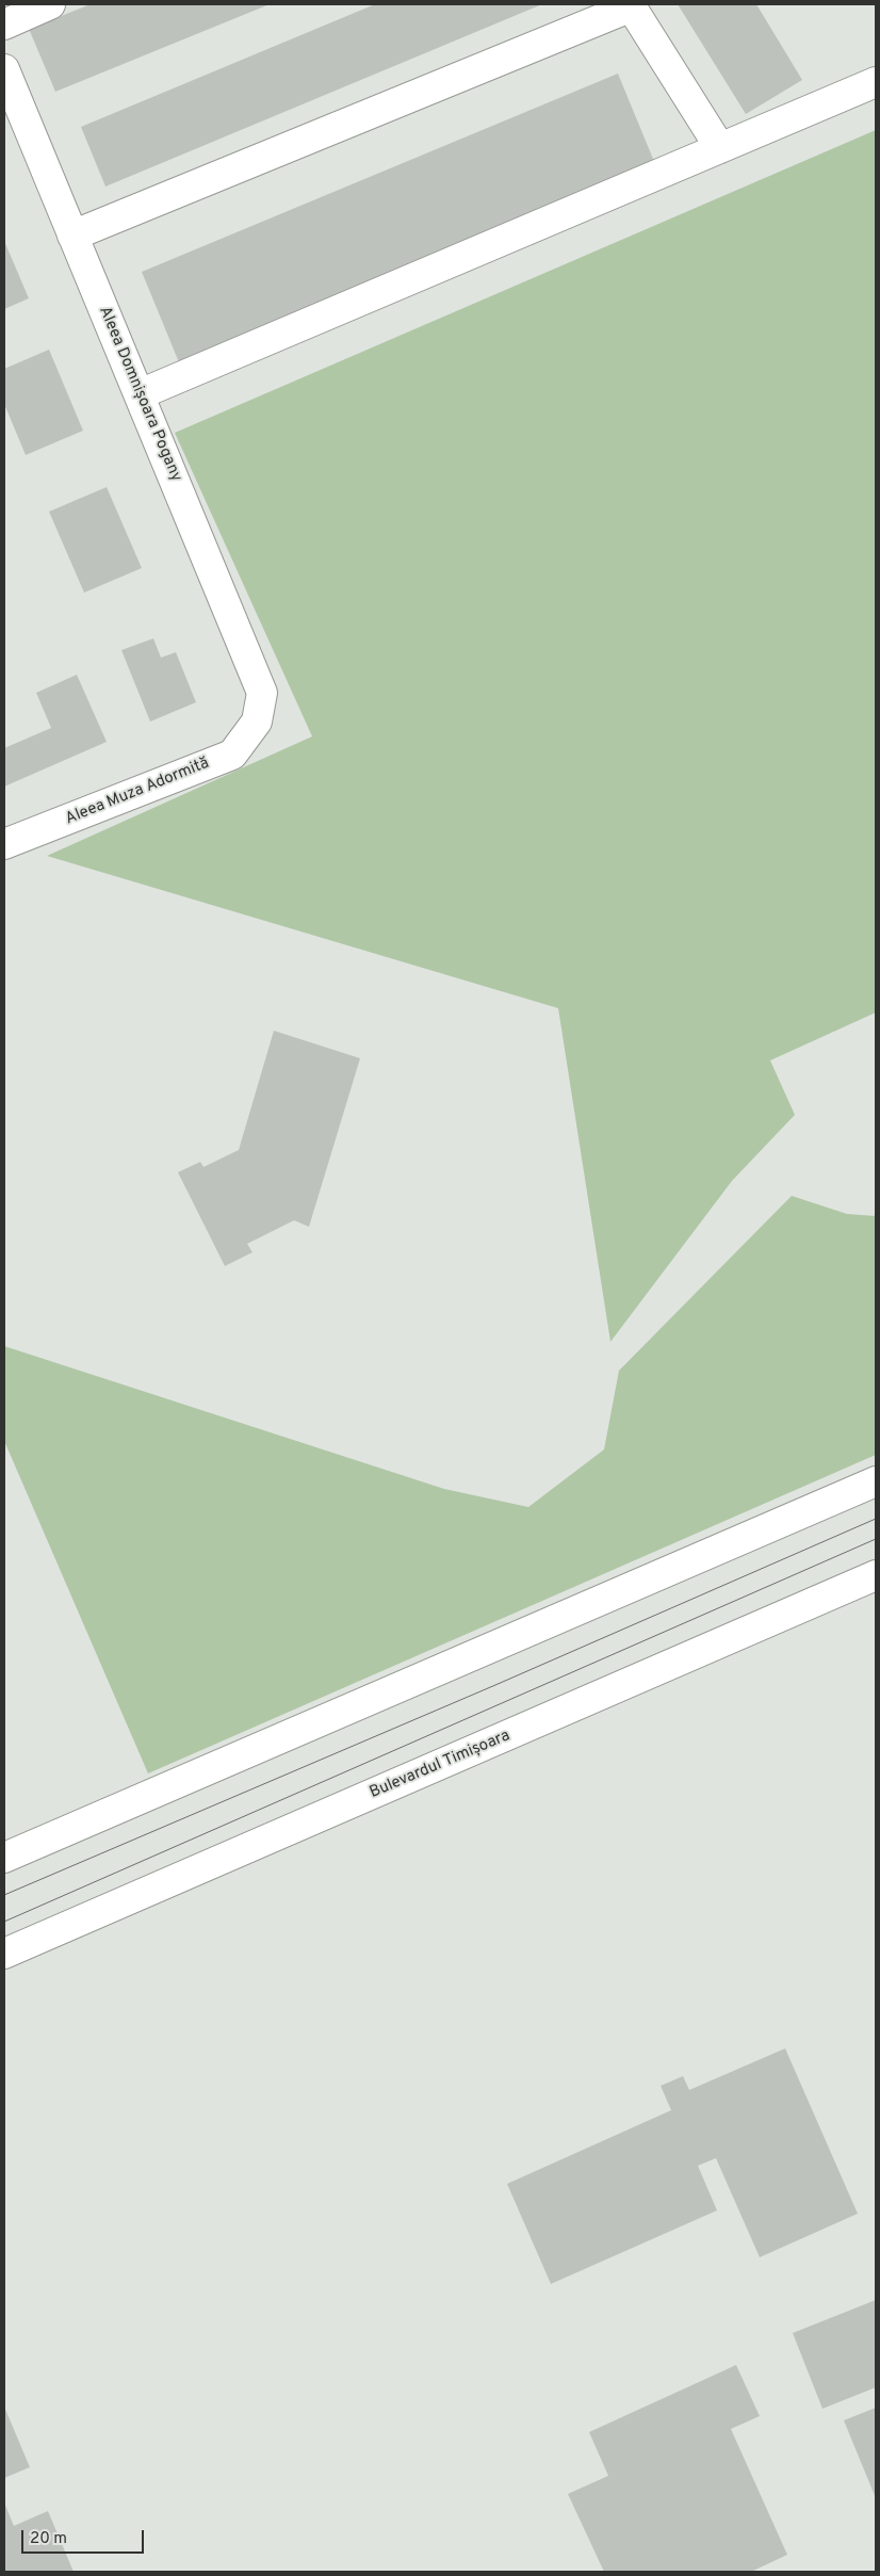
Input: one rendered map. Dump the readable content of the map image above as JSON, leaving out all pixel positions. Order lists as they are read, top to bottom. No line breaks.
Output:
{"streets":{"street":["Aleea Domnișoara Pogany","Aleea Muza Adormită","Bulevardul Timișoara"]},"crossings":[["Aleea Domnișoara Pogany","Aleea Muza Adormită"]],"scale_bar":"20 m"}
